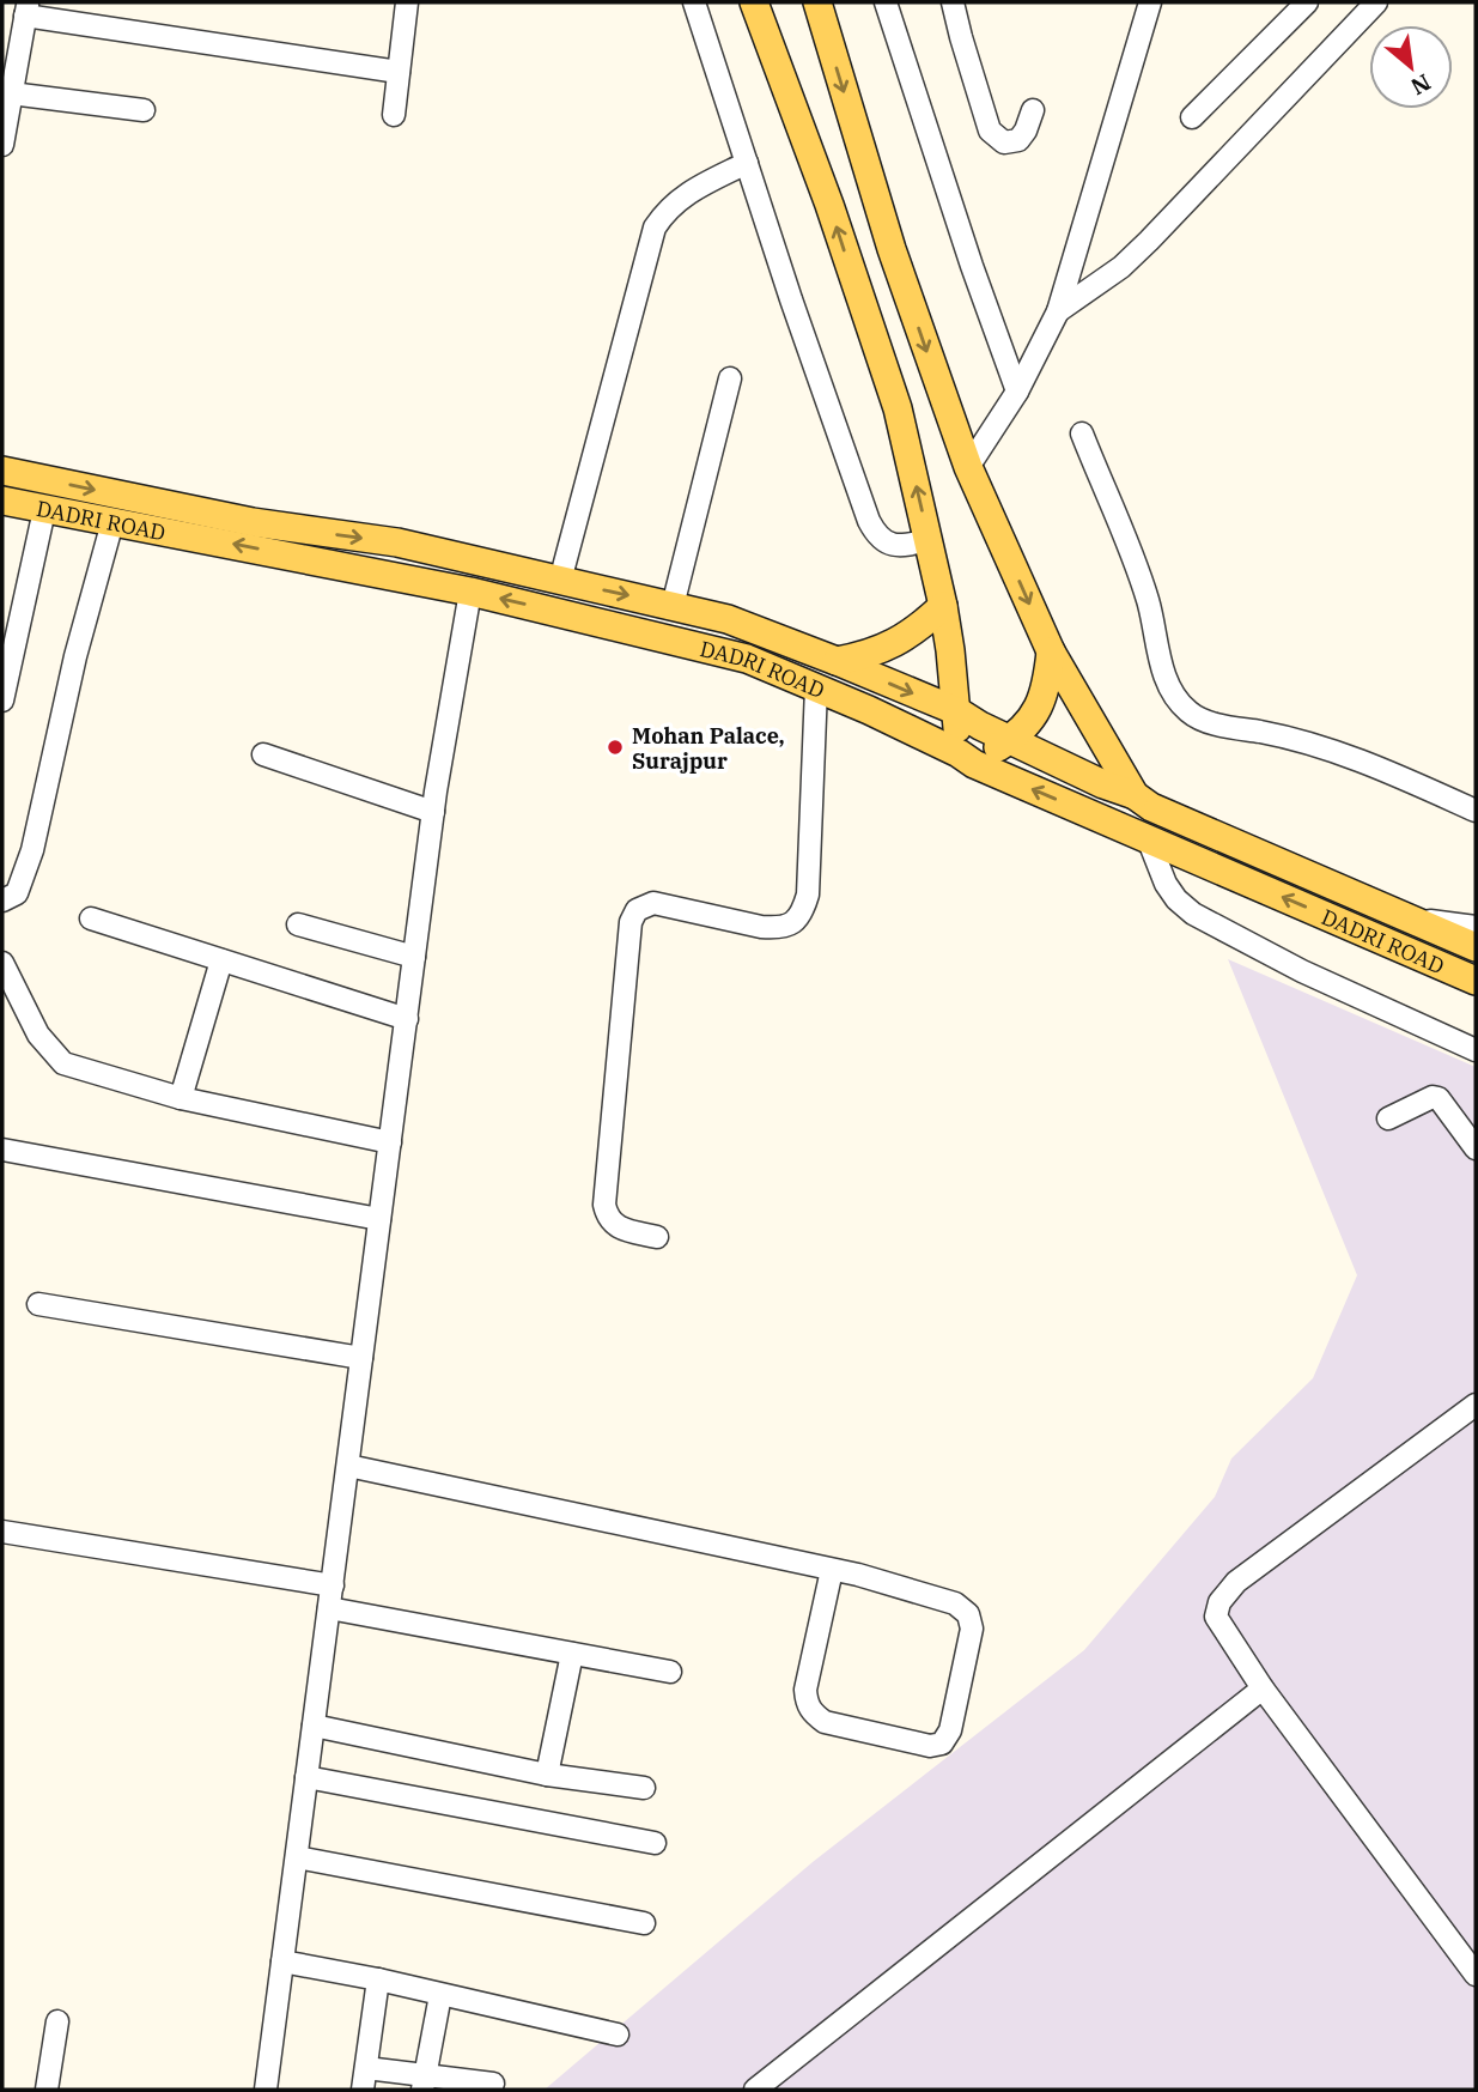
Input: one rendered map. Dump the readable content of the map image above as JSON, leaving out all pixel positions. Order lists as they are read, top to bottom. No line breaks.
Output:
{"streets":{"main road":["DADRI ROAD"]},"places":["Mohan Palace, Surajpur"],"north":"bottom right"}
